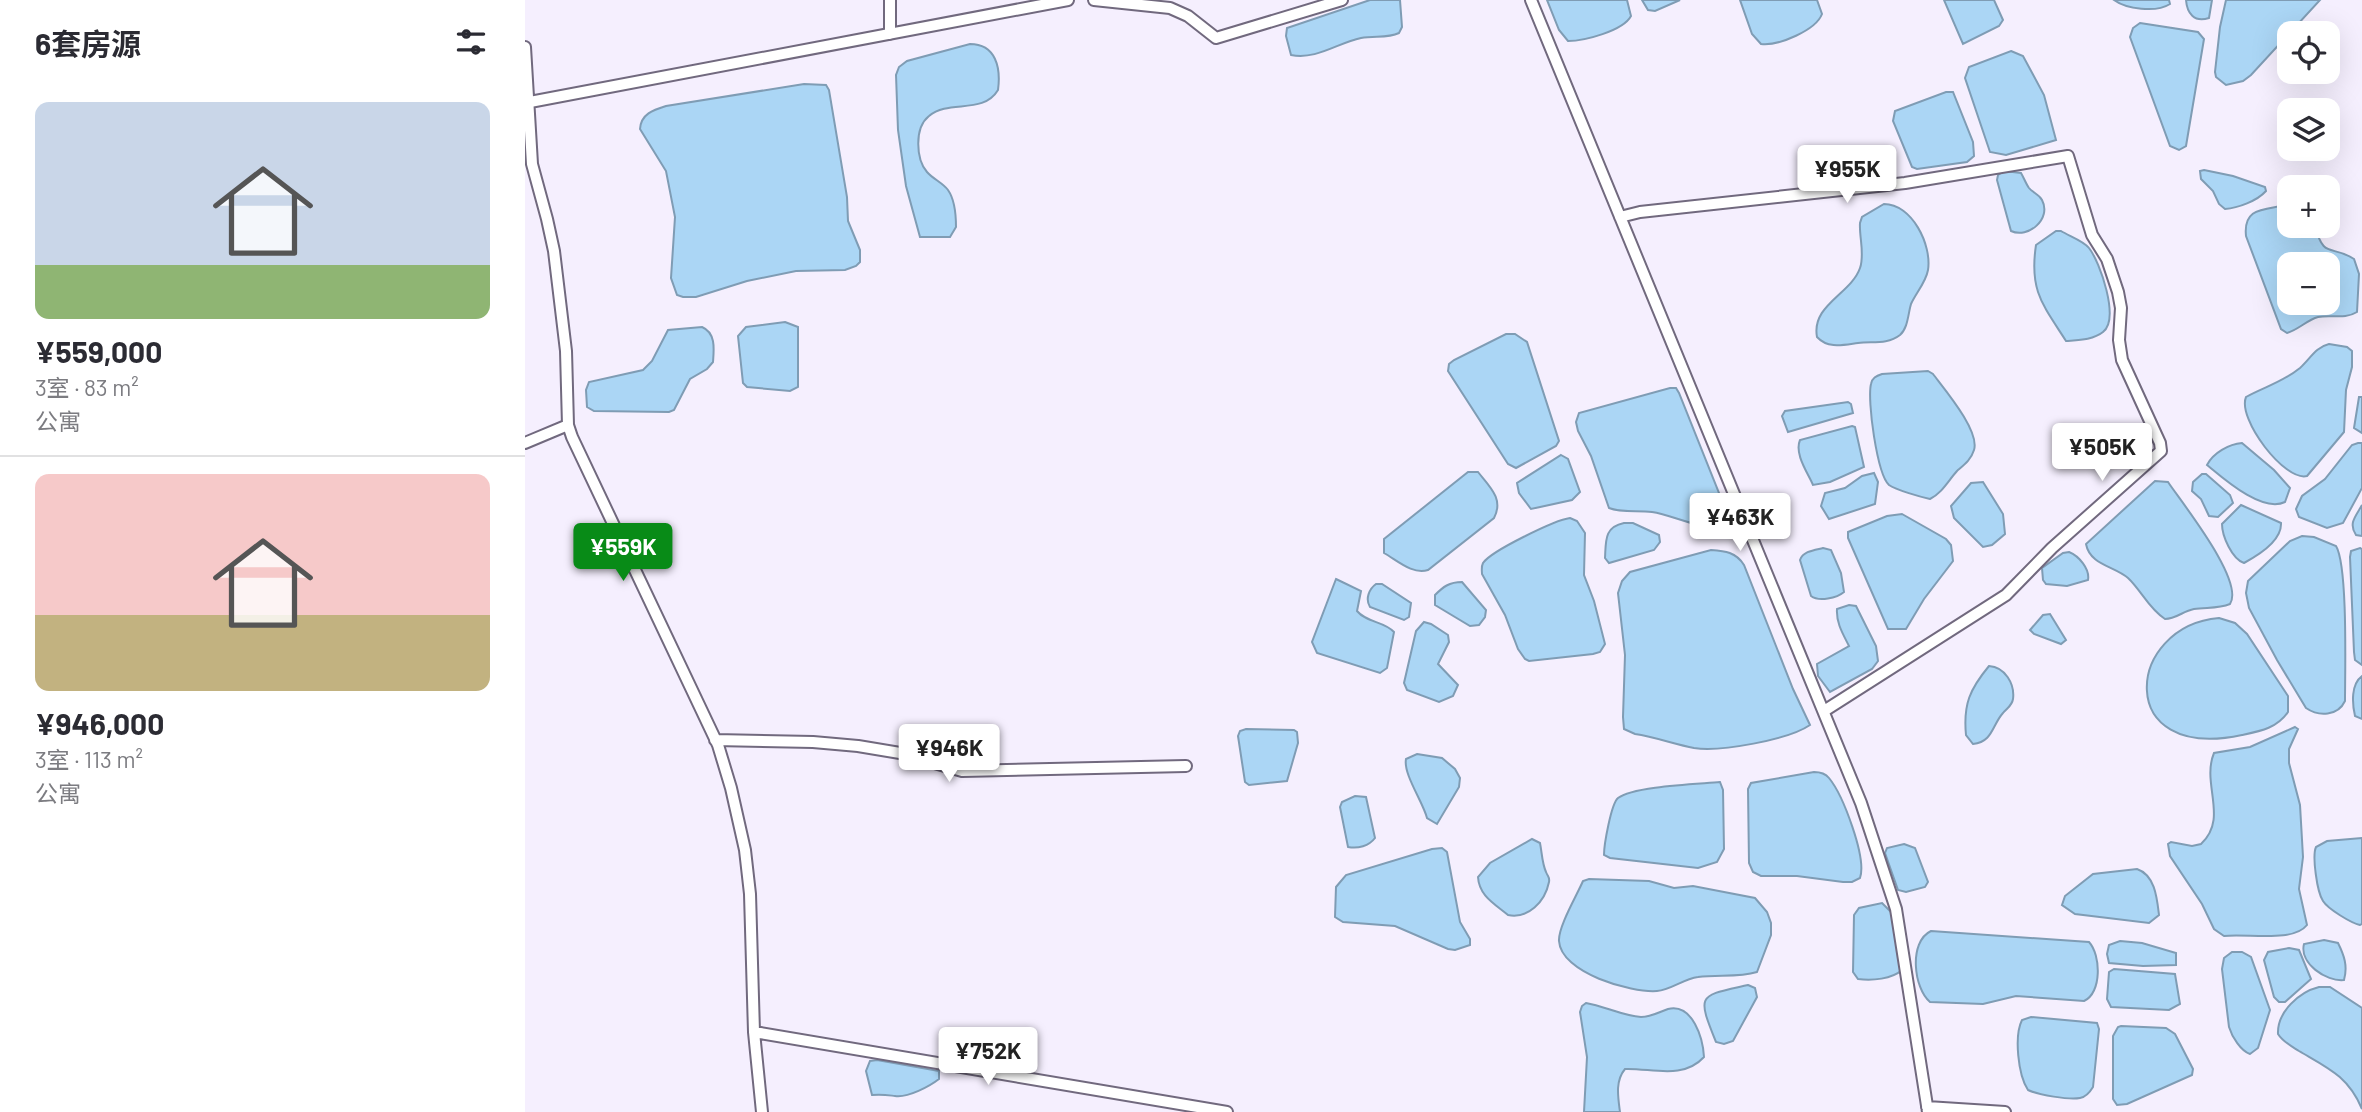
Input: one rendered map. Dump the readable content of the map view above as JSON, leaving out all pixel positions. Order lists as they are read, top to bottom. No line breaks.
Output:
{"page":{"heading":"6套房源","map_buttons":["+","−"],"list":[{"name":"¥559,000","note":"3室 · 83 m² · 公寓"},{"name":"¥946,000","note":"3室 · 113 m² · 公寓"}],"price":["¥955K","¥505K","¥463K","¥559K","¥946K","¥752K"]}}
